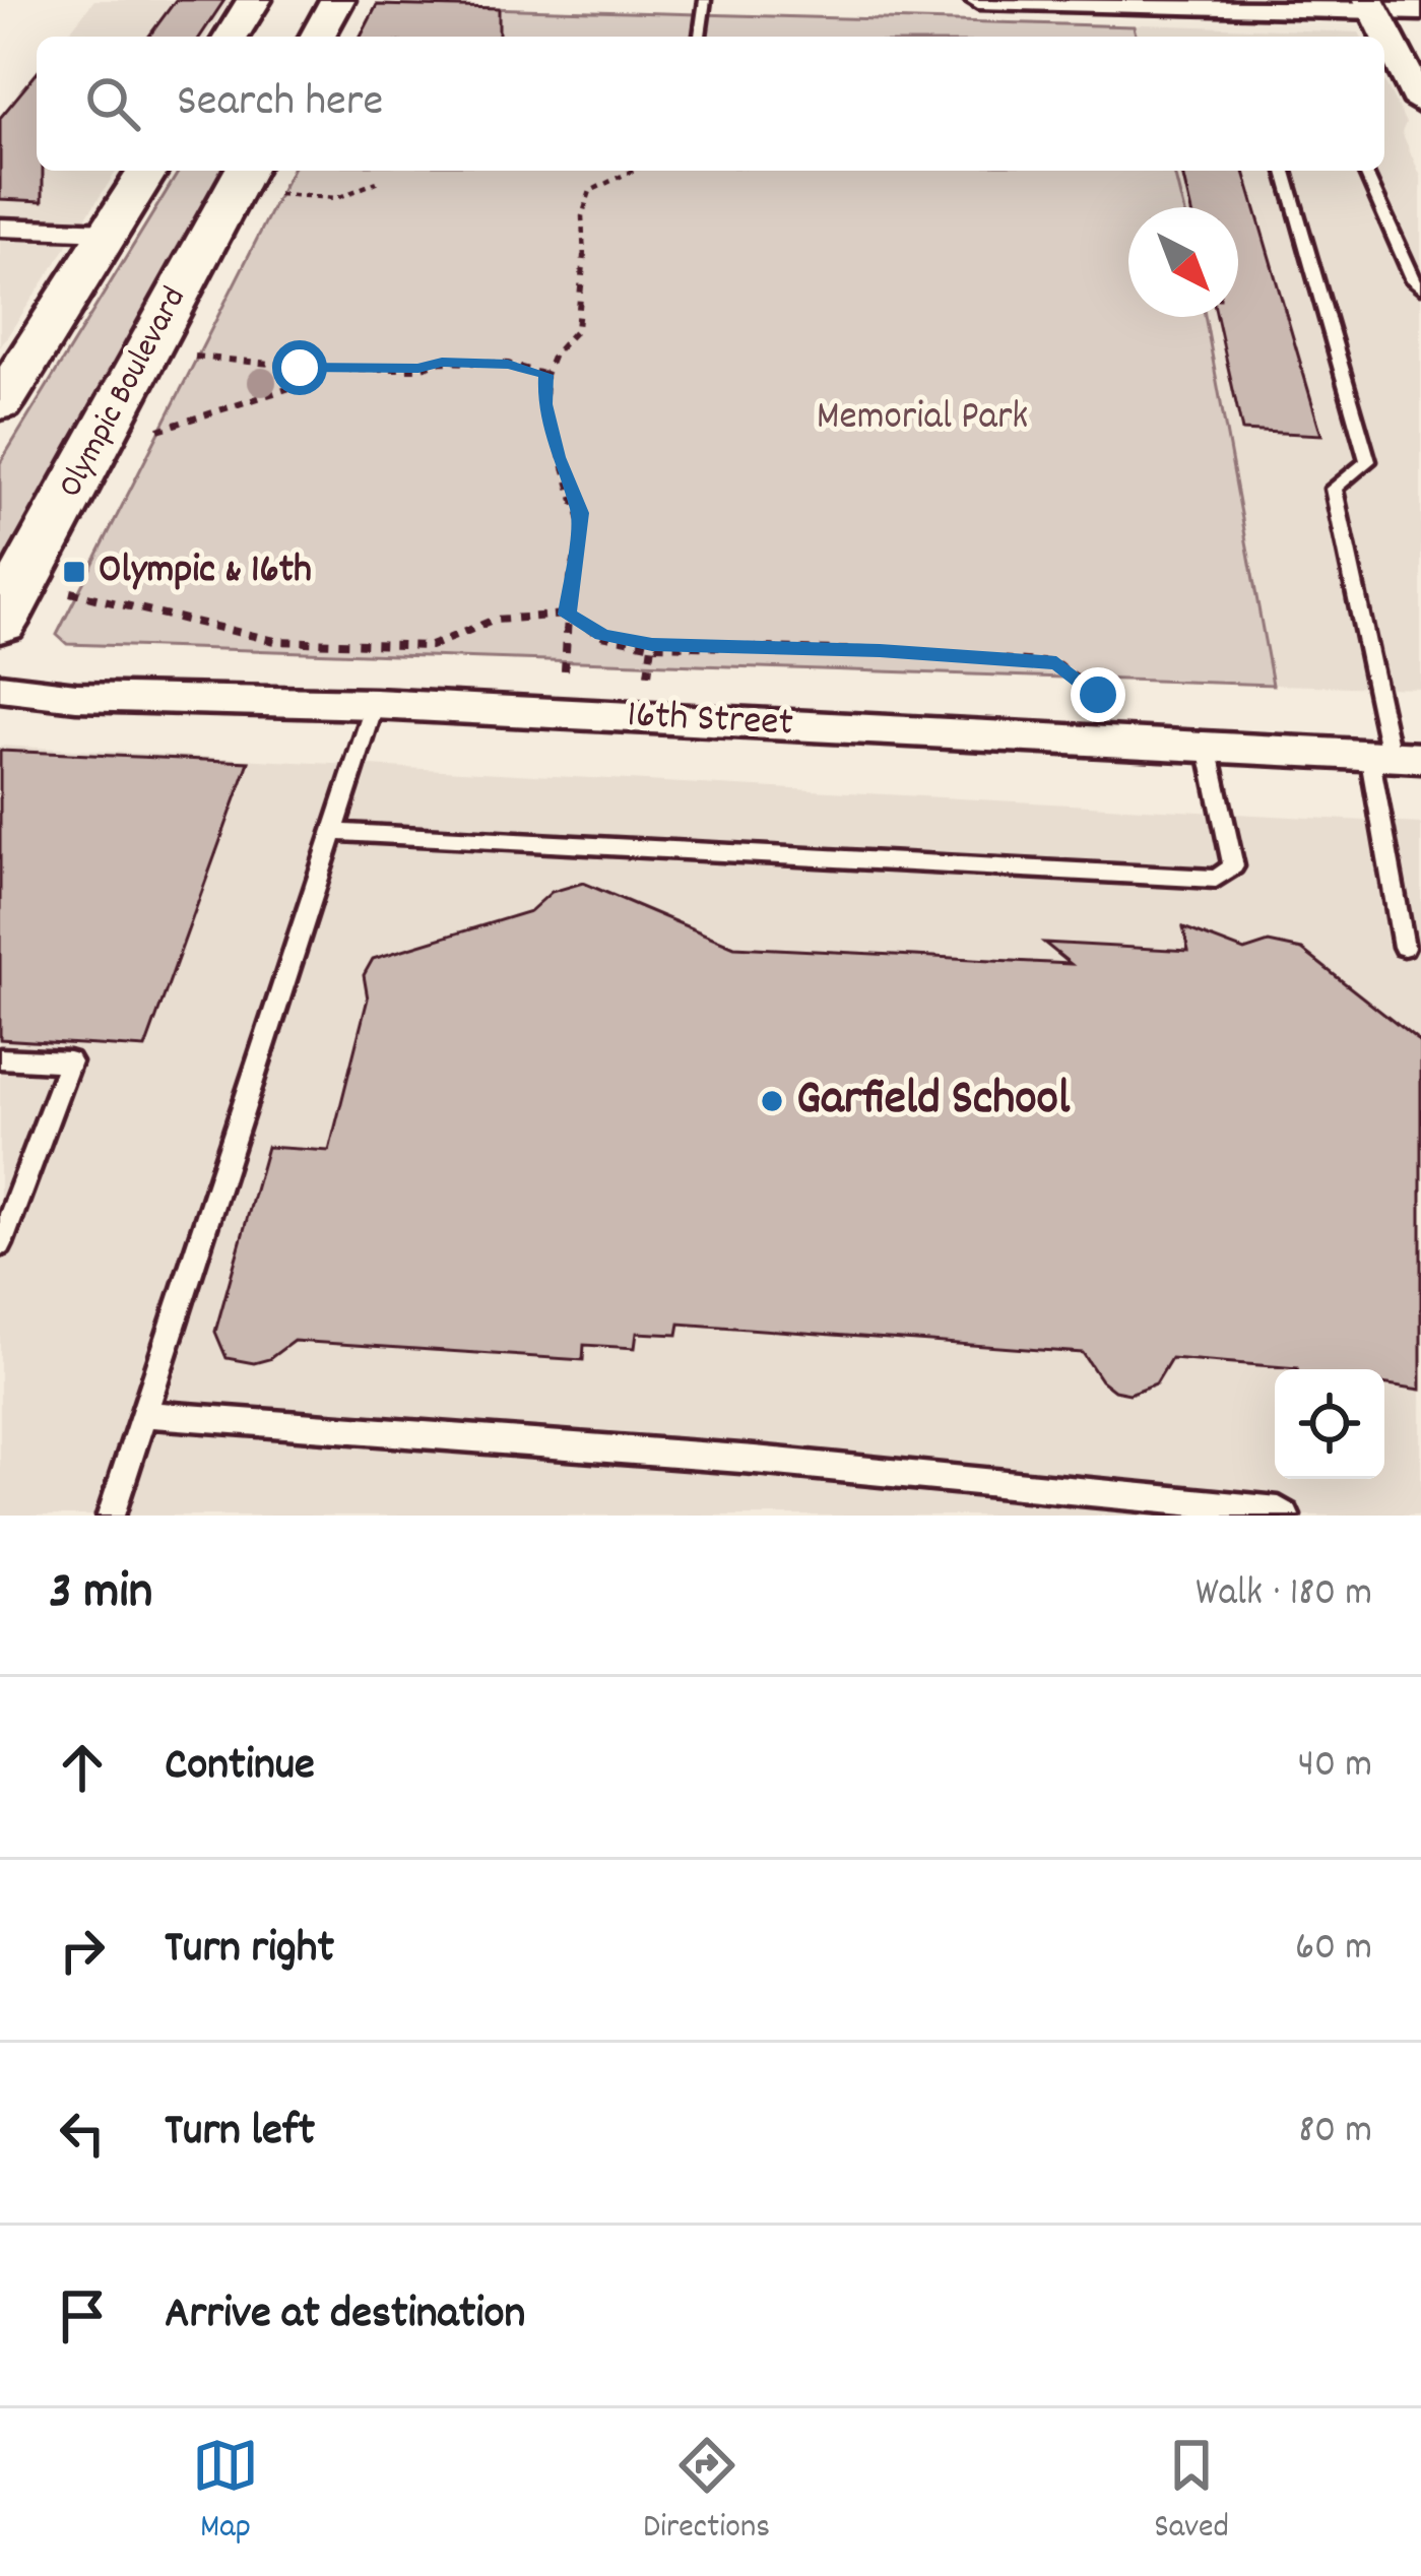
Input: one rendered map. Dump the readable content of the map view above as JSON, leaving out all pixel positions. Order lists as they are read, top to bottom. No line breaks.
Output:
{"streets":{"main road":["Olympic Boulevard"],"street":["16th Street"]},"parks":["Memorial Park"],"places":{"transit":["Olympic & 16th"],"other":["Garfield School"]},"north":"bottom right","page":{"search":"Search here","heading":["3 min","Walk · 180 m"],"list":[["Continue","40 m"],["Turn right","60 m"],["Turn left","80 m"],"Arrive at destination"],"nav":["Map","Directions","Saved"]}}
